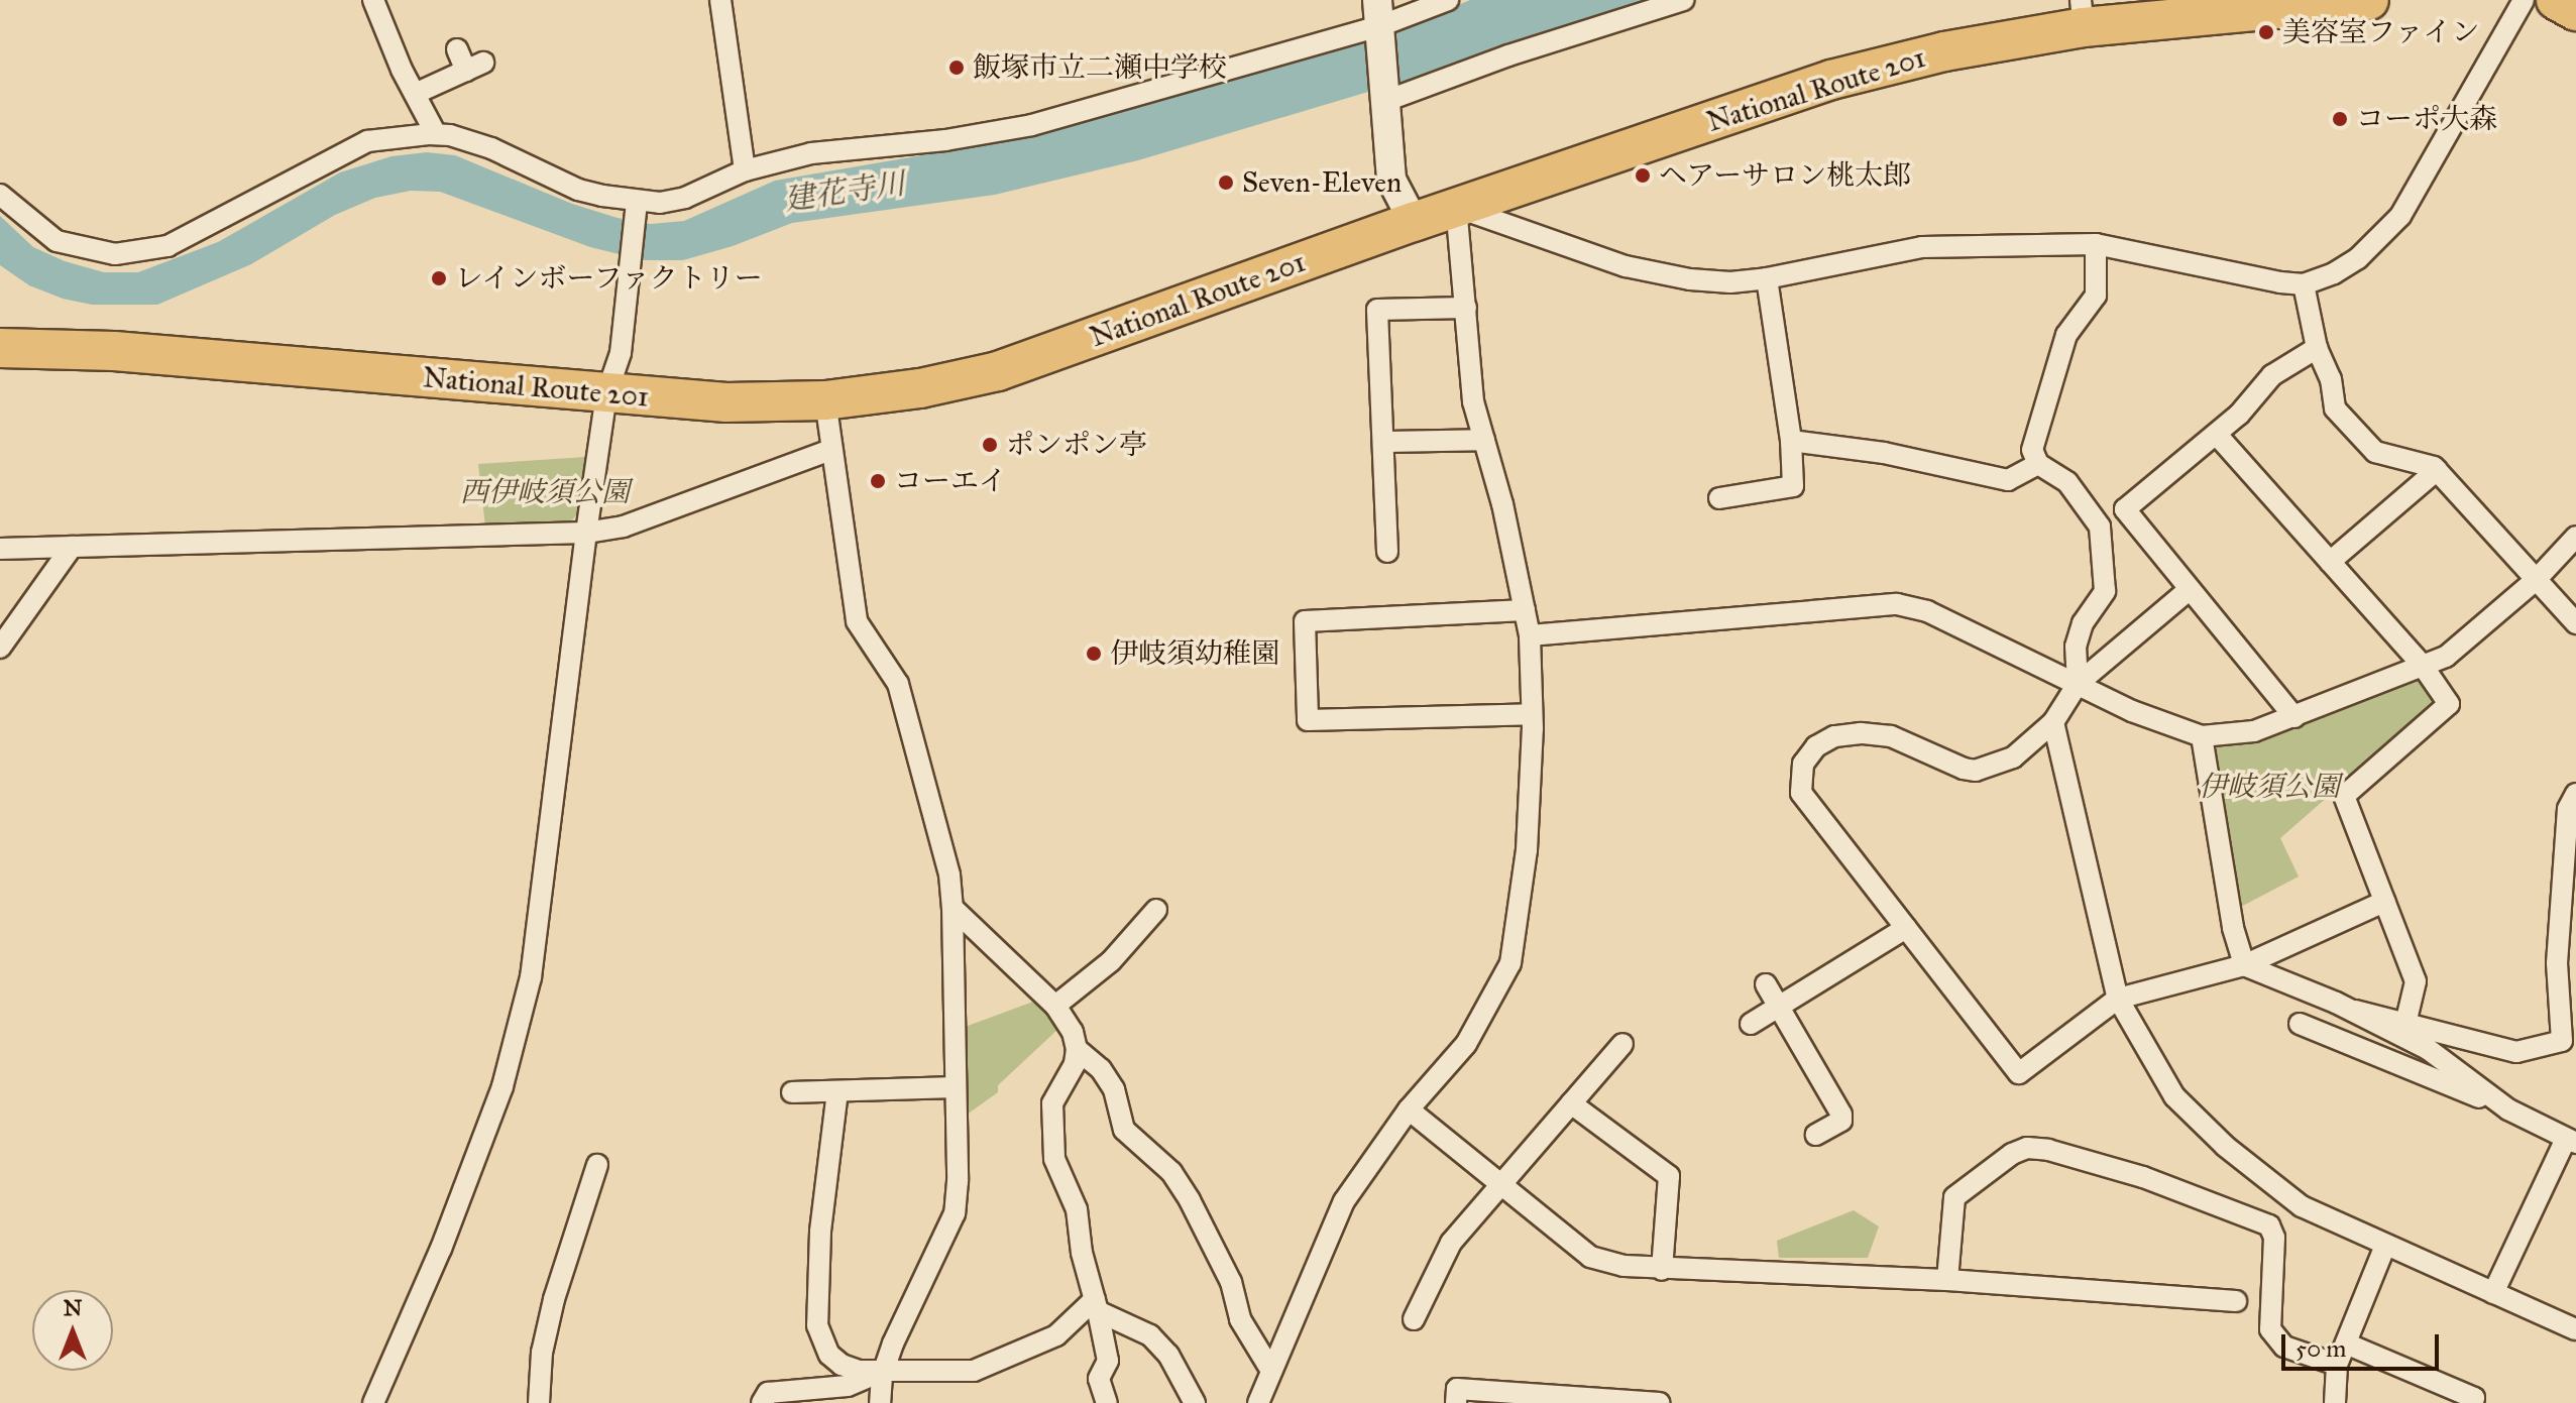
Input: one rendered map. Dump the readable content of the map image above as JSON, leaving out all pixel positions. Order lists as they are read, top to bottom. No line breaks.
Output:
{"streets":{"highway":["National Route 201"]},"water":["建花寺川"],"parks":["西伊岐須公園","伊岐須公園"],"places":["美容室ファイン","飯塚市立二瀬中学校","コーポ大森","ヘアーサロン桃太郎","Seven-Eleven","レインボーファクトリー","ポンポン亭","コーエイ","伊岐須幼稚園"],"scale_bar":"50 m","north":"top"}
